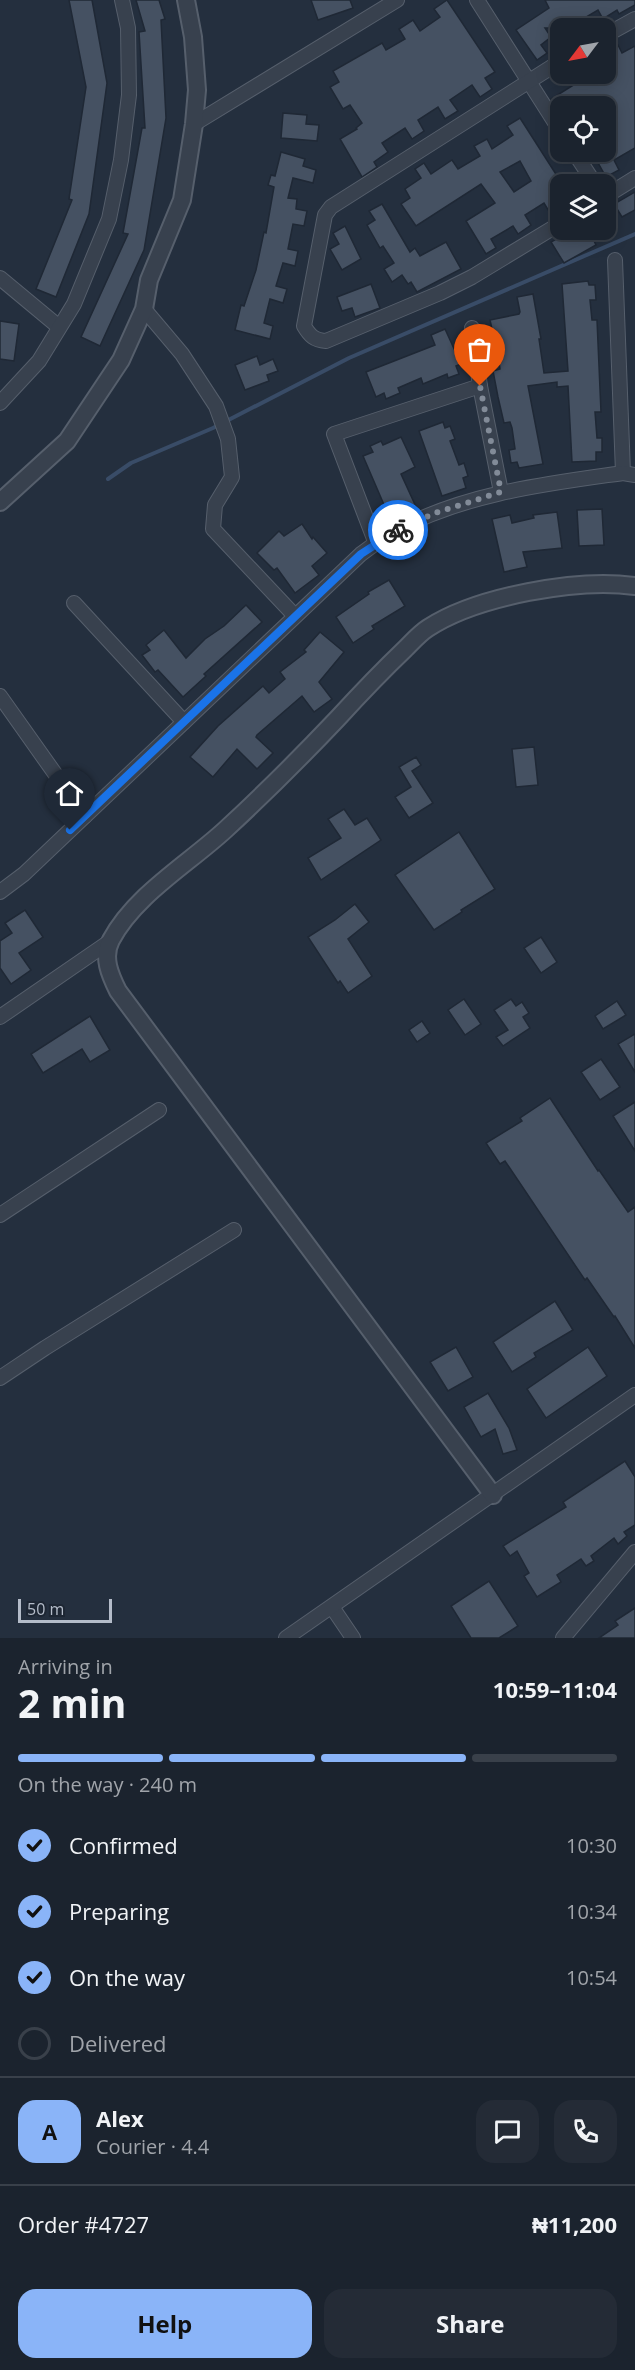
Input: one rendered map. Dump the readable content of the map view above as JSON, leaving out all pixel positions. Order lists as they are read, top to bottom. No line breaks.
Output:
{"scale_bar":"50 m","north":"bottom left","page":{"scale":"50 m","heading":["2 min","Arriving in","10:59–11:04"],"panel":["Alex","Courier · 4.4","Order #4727","₦11,200"],"bar":"On the way · 240 m","list":[["Confirmed","10:30"],["Preparing","10:34"],["On the way","10:54"],"Delivered"],"round":"A","buttons":["Help","Share"]}}
